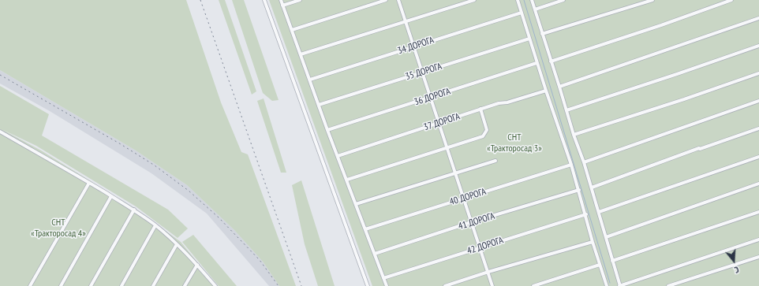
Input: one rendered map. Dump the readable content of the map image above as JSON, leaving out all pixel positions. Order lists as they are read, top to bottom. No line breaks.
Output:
{"streets":{"street":["34 ДОРОГА","35 ДОРОГА","36 ДОРОГА","37 ДОРОГА","40 ДОРОГА","41 ДОРОГА","42 ДОРОГА"]},"parks":["СНТ «Тракторосад 3»","СНТ «Тракторосад 4»"],"north":"bottom"}
